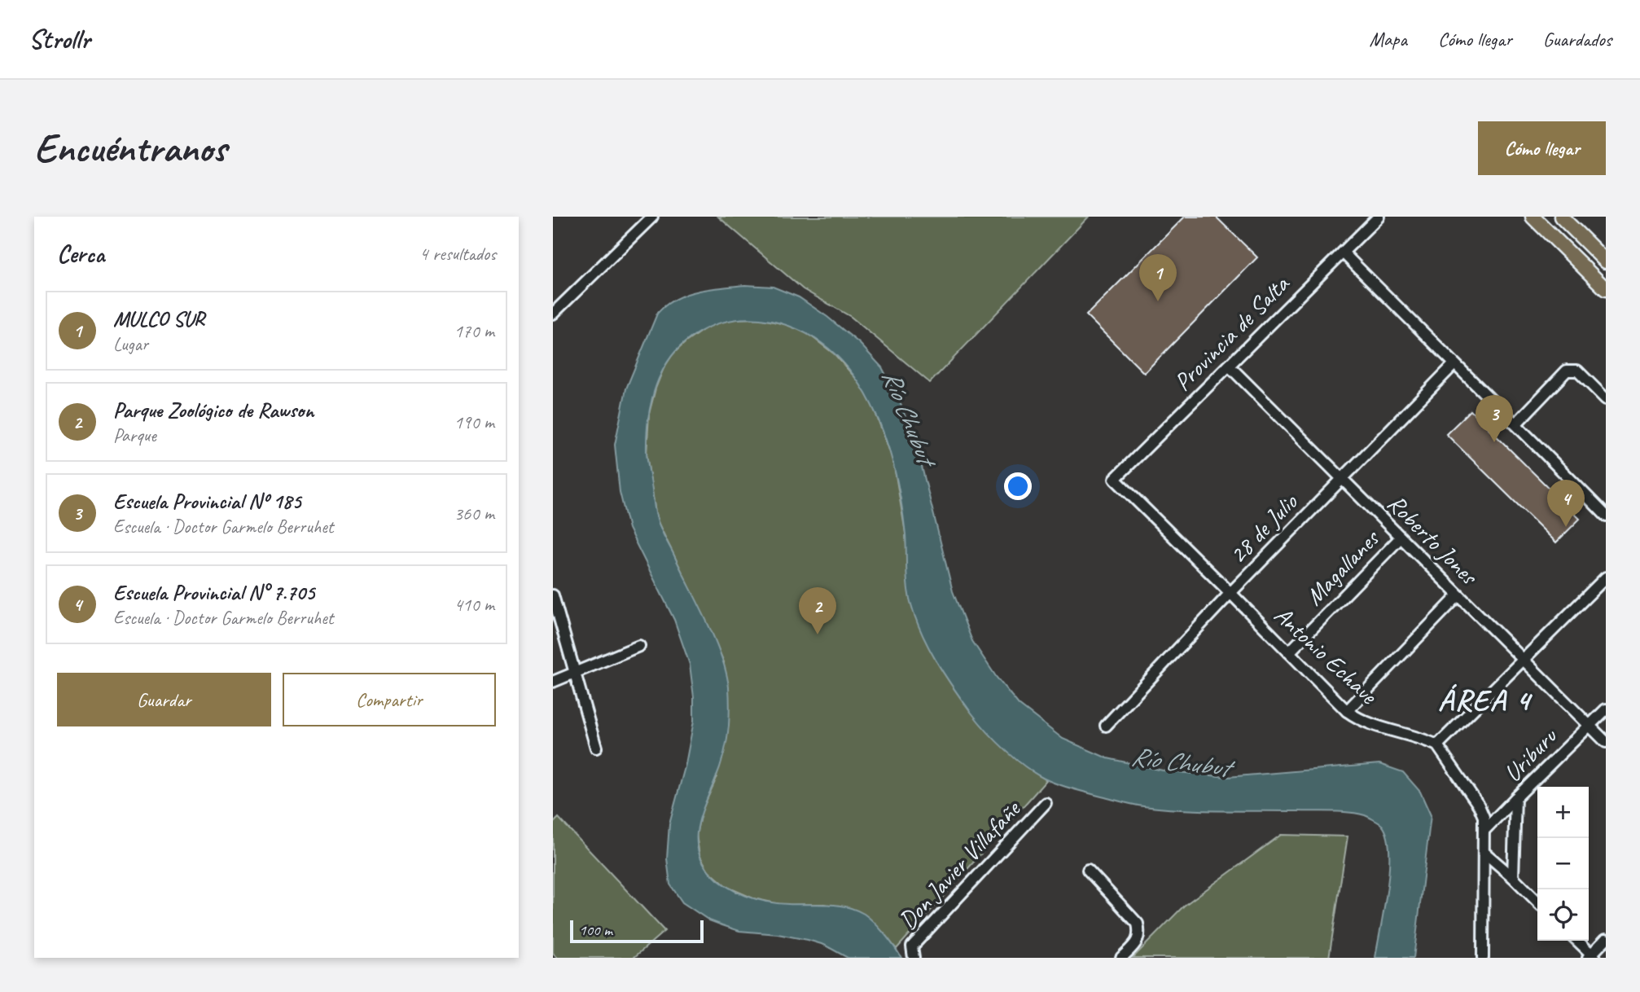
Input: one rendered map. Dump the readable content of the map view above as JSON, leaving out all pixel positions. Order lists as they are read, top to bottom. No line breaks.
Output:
{"streets":{"street":["Provincia de Salta","28 de Julio","Roberto Jones","Magallanes","Antonio Echave","Uriburu","Don Javier Villafañe"]},"crossings":[["Provincia de Salta","Roberto Jones"],["Provincia de Salta","Antonio Echave"],["28 de Julio","Roberto Jones"],["28 de Julio","Antonio Echave"],["Roberto Jones","Magallanes"],["Roberto Jones","Uriburu"],["Magallanes","Antonio Echave"]],"districts":["ÁREA 4"],"water":["Río Chubut"],"scale_bar":"100 m","page":{"header":"Strollr","nav":["Mapa","Cómo llegar","Guardados"],"buttons":["Cómo llegar",["Guardar","Compartir"]],"title":"Encuéntranos","heading":["Cerca","4 resultados"],"pins":["1","3","4","2"],"list":[{"mark":"1","name":"MULCO SUR","note":"Lugar","value":"170 m"},{"mark":"2","name":"Parque Zoológico de Rawson","note":"Parque","value":"190 m"},{"mark":"3","name":"Escuela Provincial Nº 185","note":"Escuela · Doctor Garmelo Berruhet","value":"360 m"},{"mark":"4","name":"Escuela Provincial N° 7.705","note":"Escuela · Doctor Garmelo Berruhet","value":"410 m"}],"map_buttons":["+","−"],"scale":"100 m"}}
